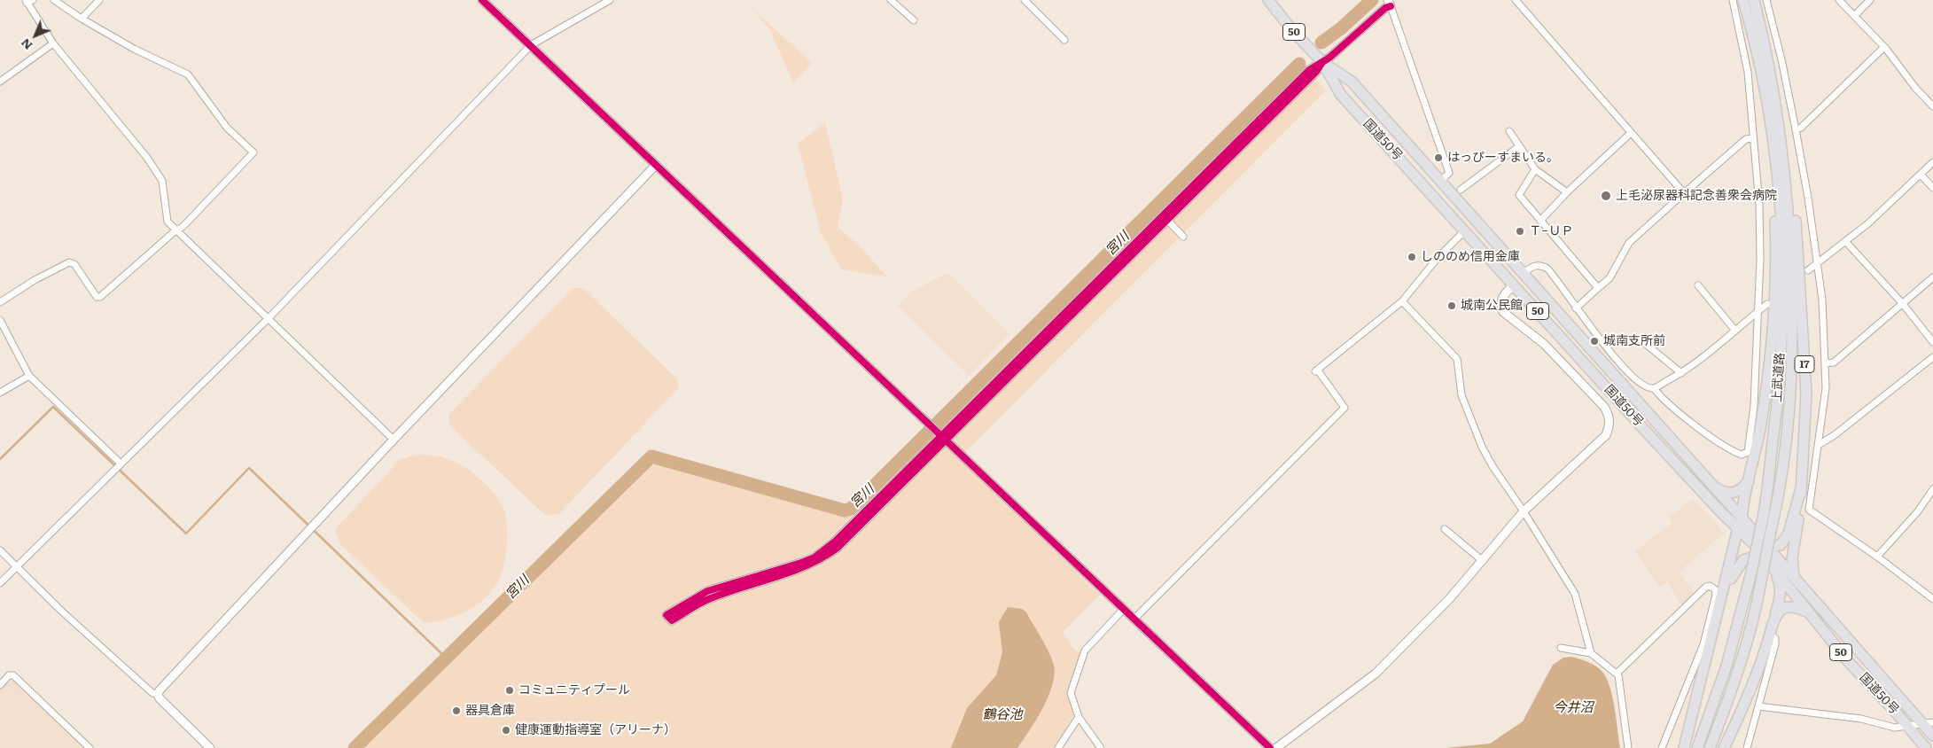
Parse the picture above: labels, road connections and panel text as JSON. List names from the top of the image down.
{
  "streets": {
    "highway": [
      "50",
      "国道50号",
      "17",
      "上武道路"
    ]
  },
  "crossings": [
    ["国道50号", "17"],
    ["17", "上武道路"]
  ],
  "water": ["宮川", "今井沼", "鶴谷池"],
  "places": [
    "はっぴーすまいる。",
    "上毛泌尿器科記念善衆会病院",
    "Ｔ−ＵＰ",
    "しののめ信用金庫",
    "城南公民館",
    "城南支所前",
    "コミュニティプール",
    "器具倉庫",
    "健康運動指導室（アリーナ）"
  ],
  "north": "bottom left"
}
